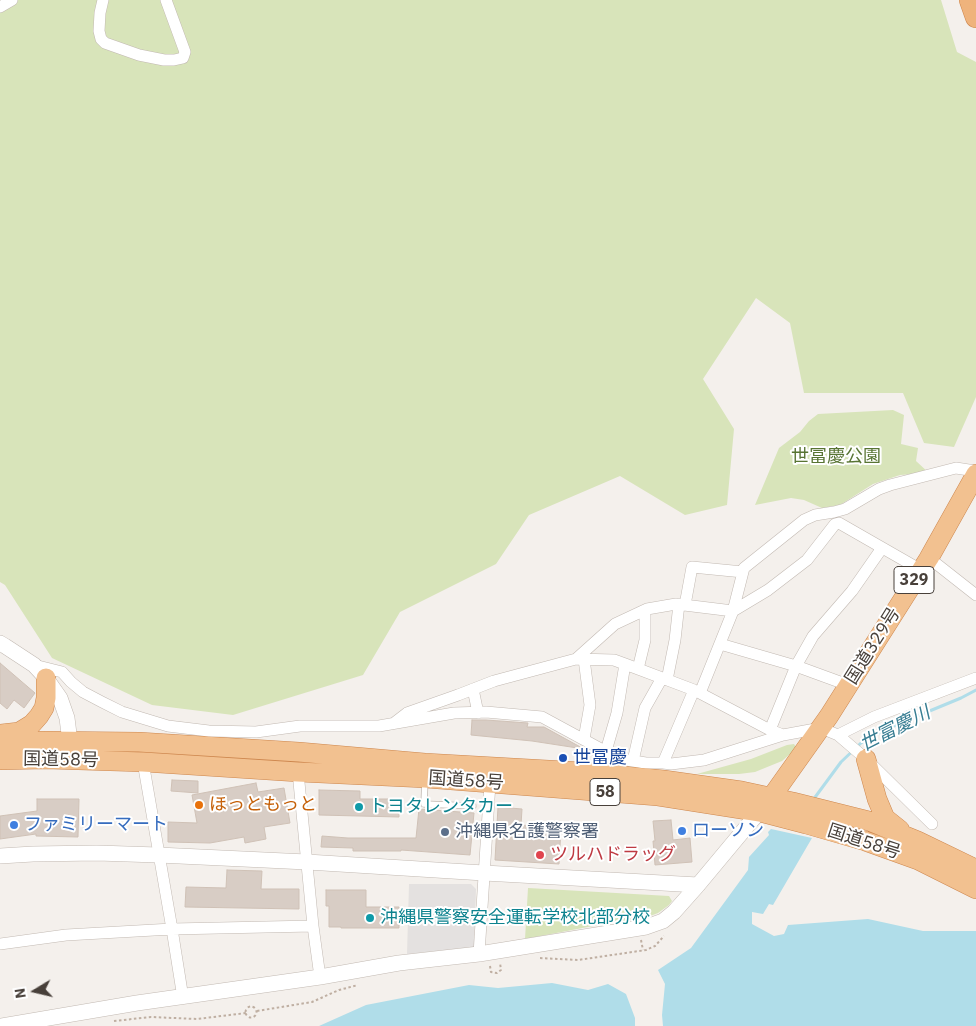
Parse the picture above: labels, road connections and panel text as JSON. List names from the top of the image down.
{
  "streets": {
    "highway": [
      "329",
      "国道329号",
      "国道58号",
      "58"
    ]
  },
  "crossings": [
    ["国道329号", "国道58号"]
  ],
  "water": ["世富慶川"],
  "parks": ["世冨慶公園"],
  "places": [
    "世冨慶",
    "ほっともっと",
    "トヨタレンタカー",
    "ファミリーマート",
    "ローソン",
    "沖縄県名護警察署",
    "ツルハドラッグ",
    "沖縄県警察安全運転学校北部分校"
  ],
  "north": "left"
}
